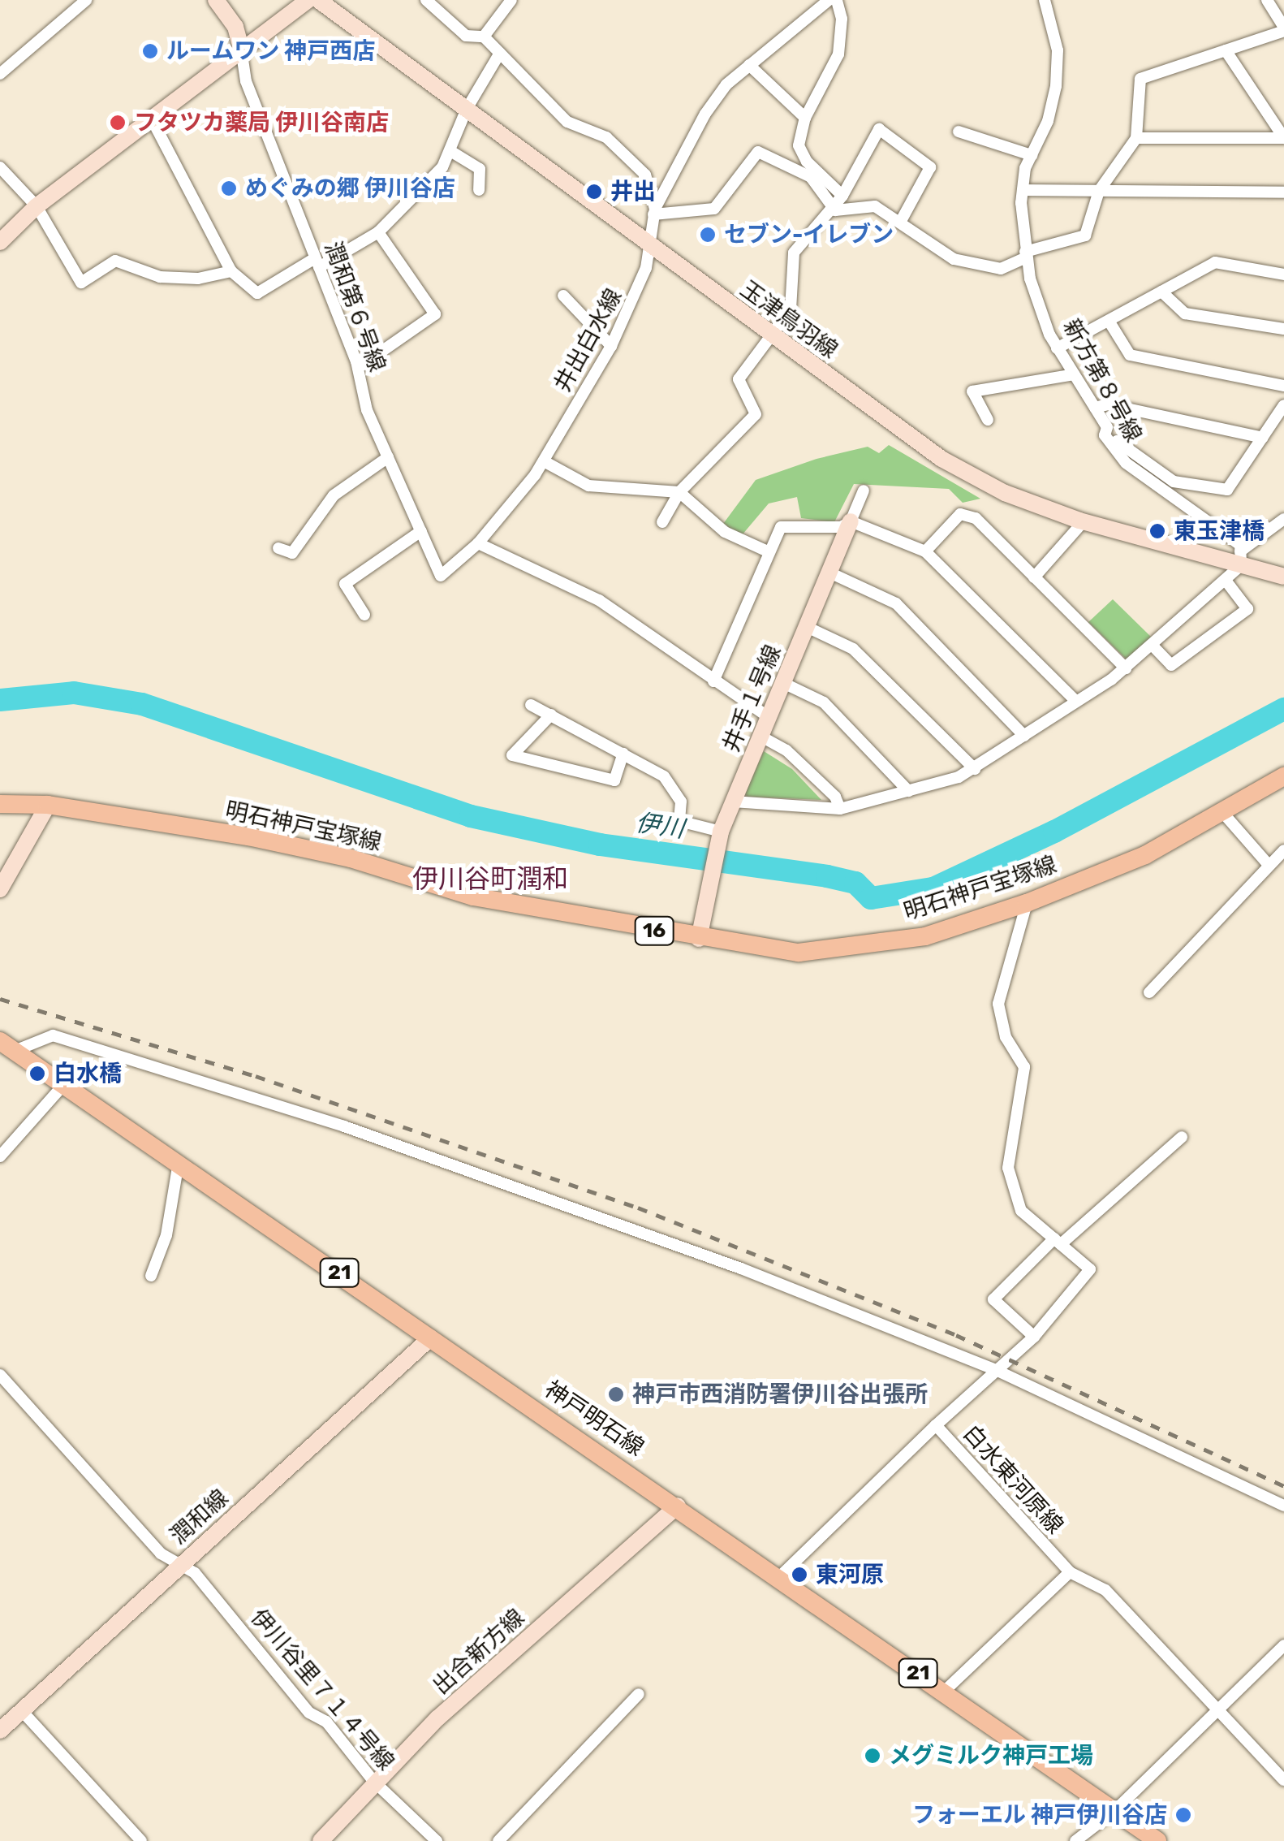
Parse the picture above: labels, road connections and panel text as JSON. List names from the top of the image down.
{
  "streets": {
    "main road": [
      "明石神戸宝塚線",
      "16",
      "21",
      "神戸明石線"
    ],
    "street": [
      "潤和第６号線",
      "玉津鳥羽線",
      "井出白水線",
      "新方第８号線",
      "井手１号線",
      "白水東河原線",
      "潤和線",
      "出合新方線",
      "伊川谷里７１４号線"
    ]
  },
  "crossings": [
    ["潤和第６号線", "井出白水線"],
    ["玉津鳥羽線", "井出白水線"],
    ["玉津鳥羽線", "新方第８号線"],
    ["井手１号線", "明石神戸宝塚線"],
    ["神戸明石線", "白水東河原線"],
    ["神戸明石線", "潤和線"],
    ["神戸明石線", "出合新方線"],
    ["潤和線", "伊川谷里７１４号線"],
    ["出合新方線", "伊川谷里７１４号線"]
  ],
  "districts": ["伊川谷町潤和"],
  "water": ["伊川"],
  "places": [
    "ルームワン 神戸西店",
    "フタツカ薬局 伊川谷南店",
    "めぐみの郷 伊川谷店",
    "井出",
    "セブン-イレブン",
    "東玉津橋",
    "白水橋",
    "神戸市西消防署伊川谷出張所",
    "東河原",
    "メグミルク神戸工場",
    "フォーエル 神戸伊川谷店"
  ]
}
